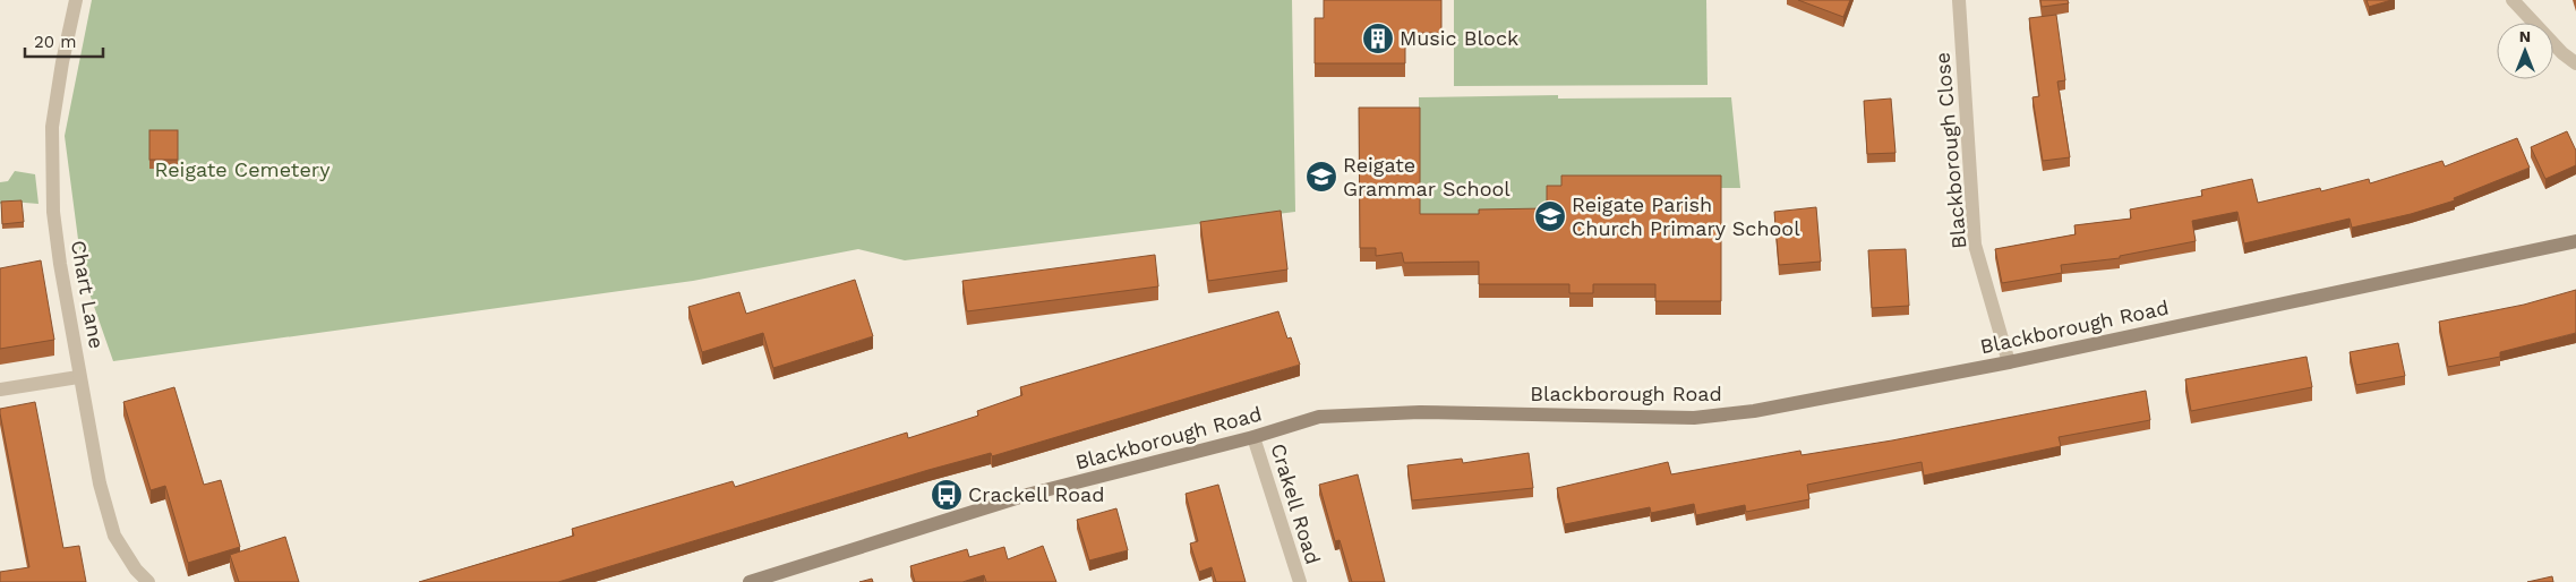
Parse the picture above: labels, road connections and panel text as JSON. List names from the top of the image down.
{
  "streets": {
    "main road": ["Blackborough Road"],
    "street": ["Blackborough Close", "Chart Lane", "Crakell Road"]
  },
  "crossings": [
    ["Blackborough Close", "Blackborough Road"],
    ["Blackborough Road", "Crakell Road"]
  ],
  "parks": ["Reigate Cemetery"],
  "places": {
    "building": ["Music Block"],
    "school or university": ["Reigate Grammar School", "Reigate Parish Church Primary School"],
    "bus stop": ["Crackell Road"]
  },
  "scale_bar": "20 m",
  "north": "top"
}
